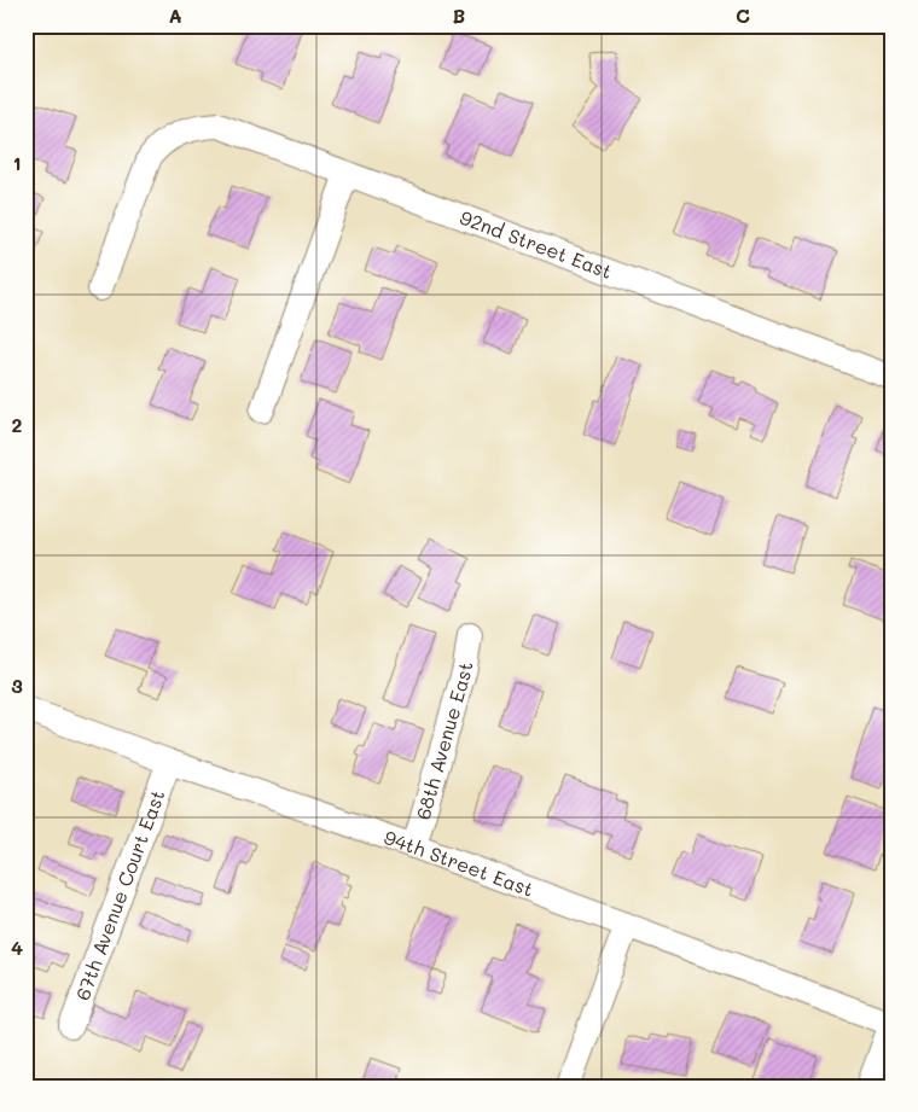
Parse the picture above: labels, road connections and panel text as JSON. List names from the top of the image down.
{
  "streets": {
    "street": [
      "92nd Street East",
      "68th Avenue East",
      "94th Street East",
      "67th Avenue Court East"
    ]
  },
  "crossings": [
    ["68th Avenue East", "94th Street East"],
    ["94th Street East", "67th Avenue Court East"]
  ],
  "grid": {
    "columns": ["A", "B", "C"],
    "rows": [
      "1",
      "2",
      "3",
      "4"
    ]
  }
}
